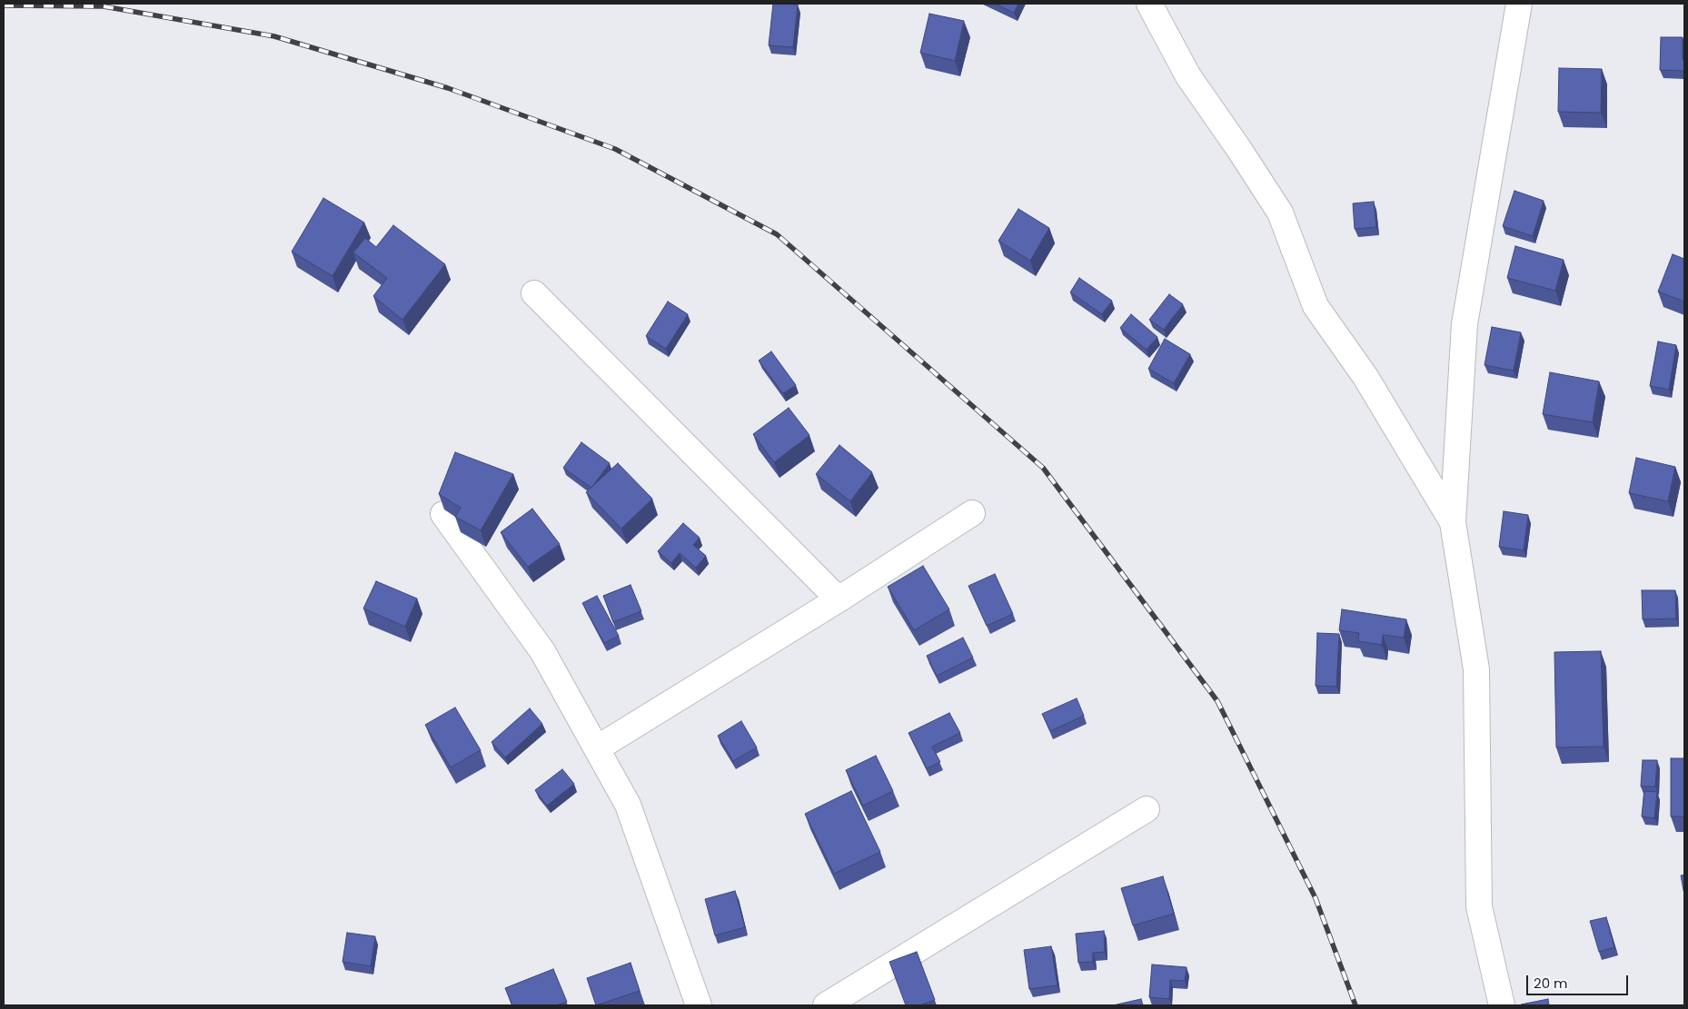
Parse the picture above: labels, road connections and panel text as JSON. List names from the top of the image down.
{
  "scale_bar": "20 m"
}
